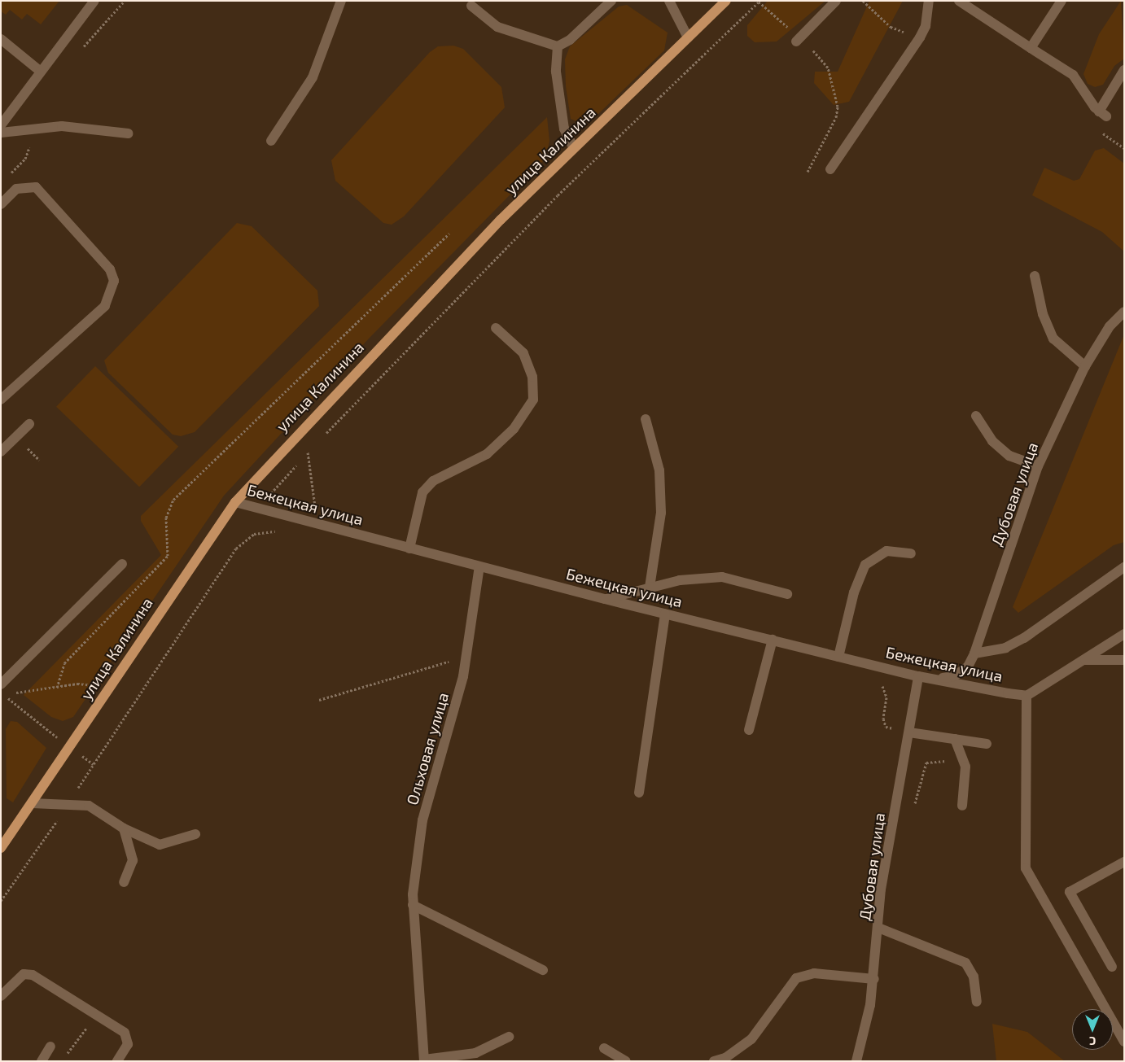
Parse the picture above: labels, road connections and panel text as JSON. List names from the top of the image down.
{
  "streets": {
    "main road": ["улица Калинина"],
    "street": ["Дубовая улица", "Бежецкая улица", "Ольховая улица"]
  },
  "crossings": [
    ["улица Калинина", "Бежецкая улица"],
    ["Дубовая улица", "Бежецкая улица"],
    ["Бежецкая улица", "Ольховая улица"]
  ],
  "north": "bottom"
}
